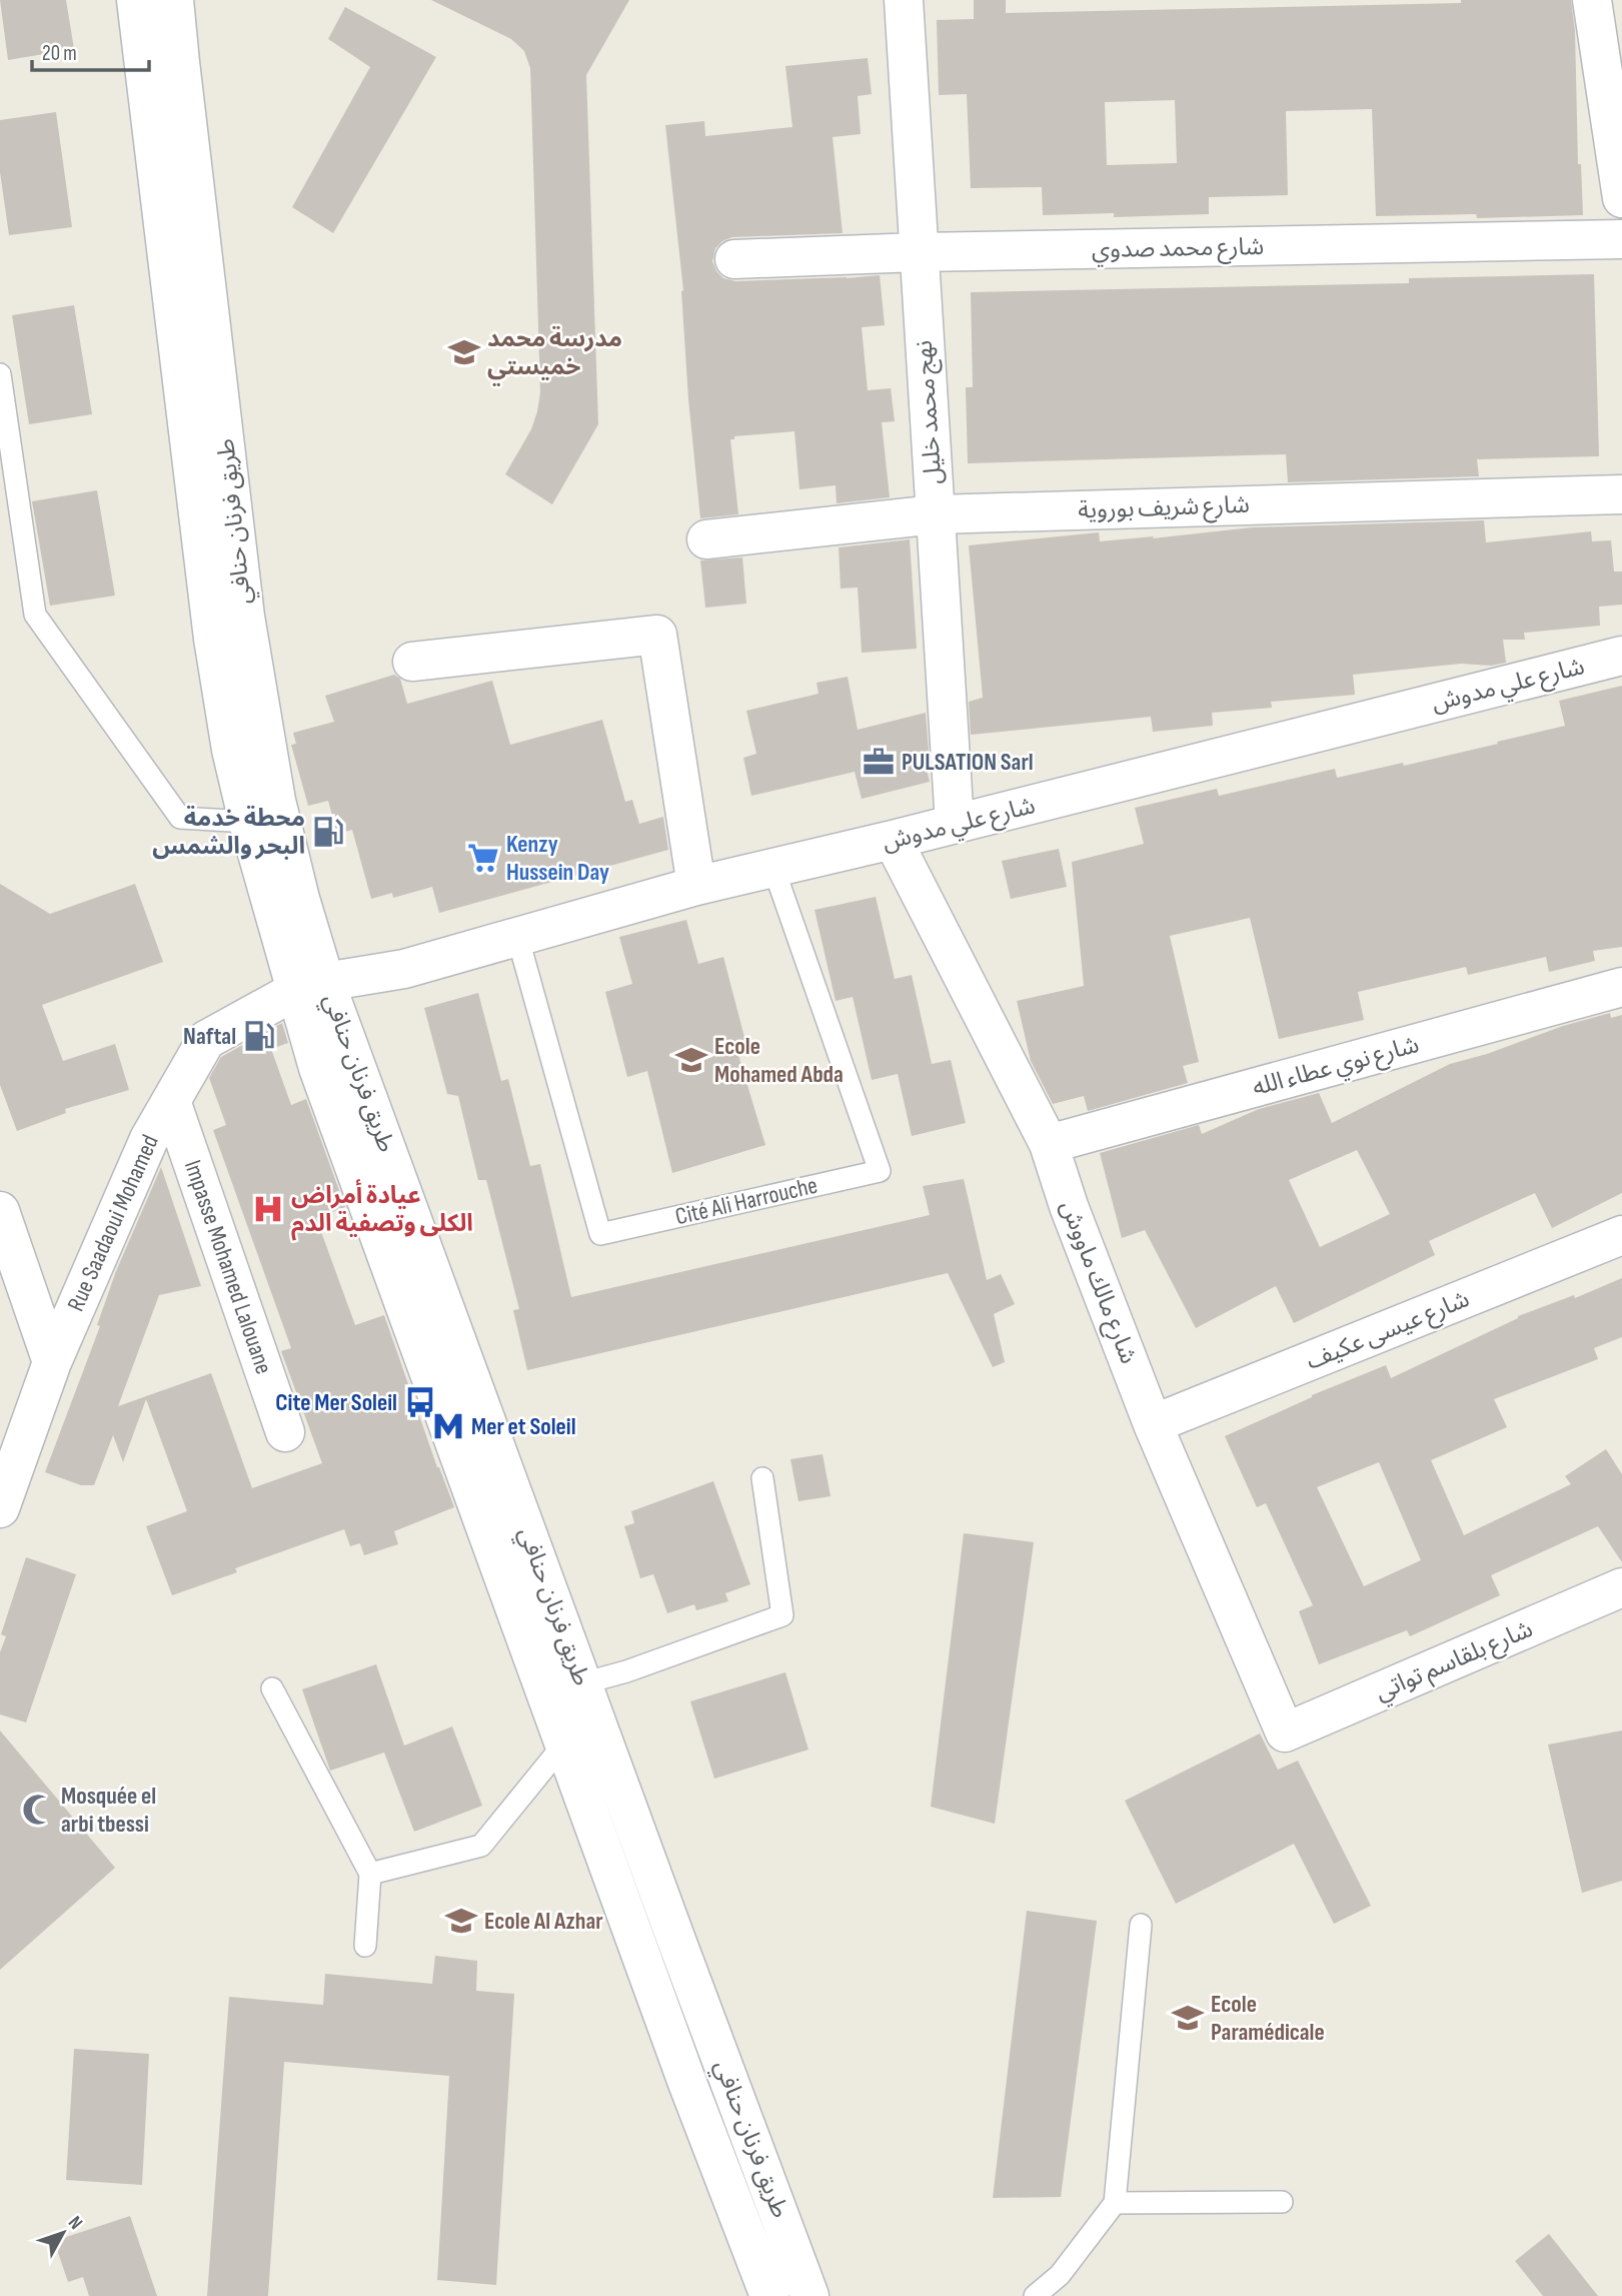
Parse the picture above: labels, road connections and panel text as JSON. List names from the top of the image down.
{
  "streets": {
    "street": [
      "شارع محمد صدوي",
      "نهج محمد خليل",
      "شارع شريف بوروية",
      "طريق فرنان حنافي",
      "شارع علي مدوش",
      "شارع نوي عطاء الله",
      "Rue Saadaoui Mohamed",
      "Impasse Mohamed Lalouane",
      "شارع مالك ماووش",
      "شارع عيسى عكيف",
      "شارع بلقاسم تواتي"
    ],
    "lane": ["Cité Ali Harrouche"]
  },
  "crossings": [
    ["شارع محمد صدوي", "نهج محمد خليل"],
    ["نهج محمد خليل", "شارع شريف بوروية"],
    ["نهج محمد خليل", "شارع علي مدوش"],
    ["طريق فرنان حنافي", "شارع علي مدوش"],
    ["طريق فرنان حنافي", "Rue Saadaoui Mohamed"],
    ["شارع علي مدوش", "Cité Ali Harrouche"],
    ["شارع علي مدوش", "Rue Saadaoui Mohamed"],
    ["شارع علي مدوش", "شارع مالك ماووش"],
    ["شارع نوي عطاء الله", "شارع مالك ماووش"],
    ["Rue Saadaoui Mohamed", "Impasse Mohamed Lalouane"],
    ["شارع مالك ماووش", "شارع عيسى عكيف"],
    ["شارع مالك ماووش", "شارع بلقاسم تواتي"]
  ],
  "places": {
    "school or university": [
      "مدرسة محمد خميستي",
      "Ecole Mohamed Abda",
      "Ecole Al Azhar",
      "Ecole Paramédicale"
    ],
    "office": ["PULSATION Sarl"],
    "fuel station": ["محطة خدمة البحر والشمس", "Naftal"],
    "supermarket": ["Kenzy Hussein Day"],
    "hospital": ["عيادة أمراض الكلى وتصفية الدم"],
    "bus stop": ["Cite Mer Soleil"],
    "metro station": ["Mer et Soleil"],
    "mosque": ["Mosquée el arbi tbessi"]
  },
  "scale_bar": "20 m",
  "north": "top right"
}
